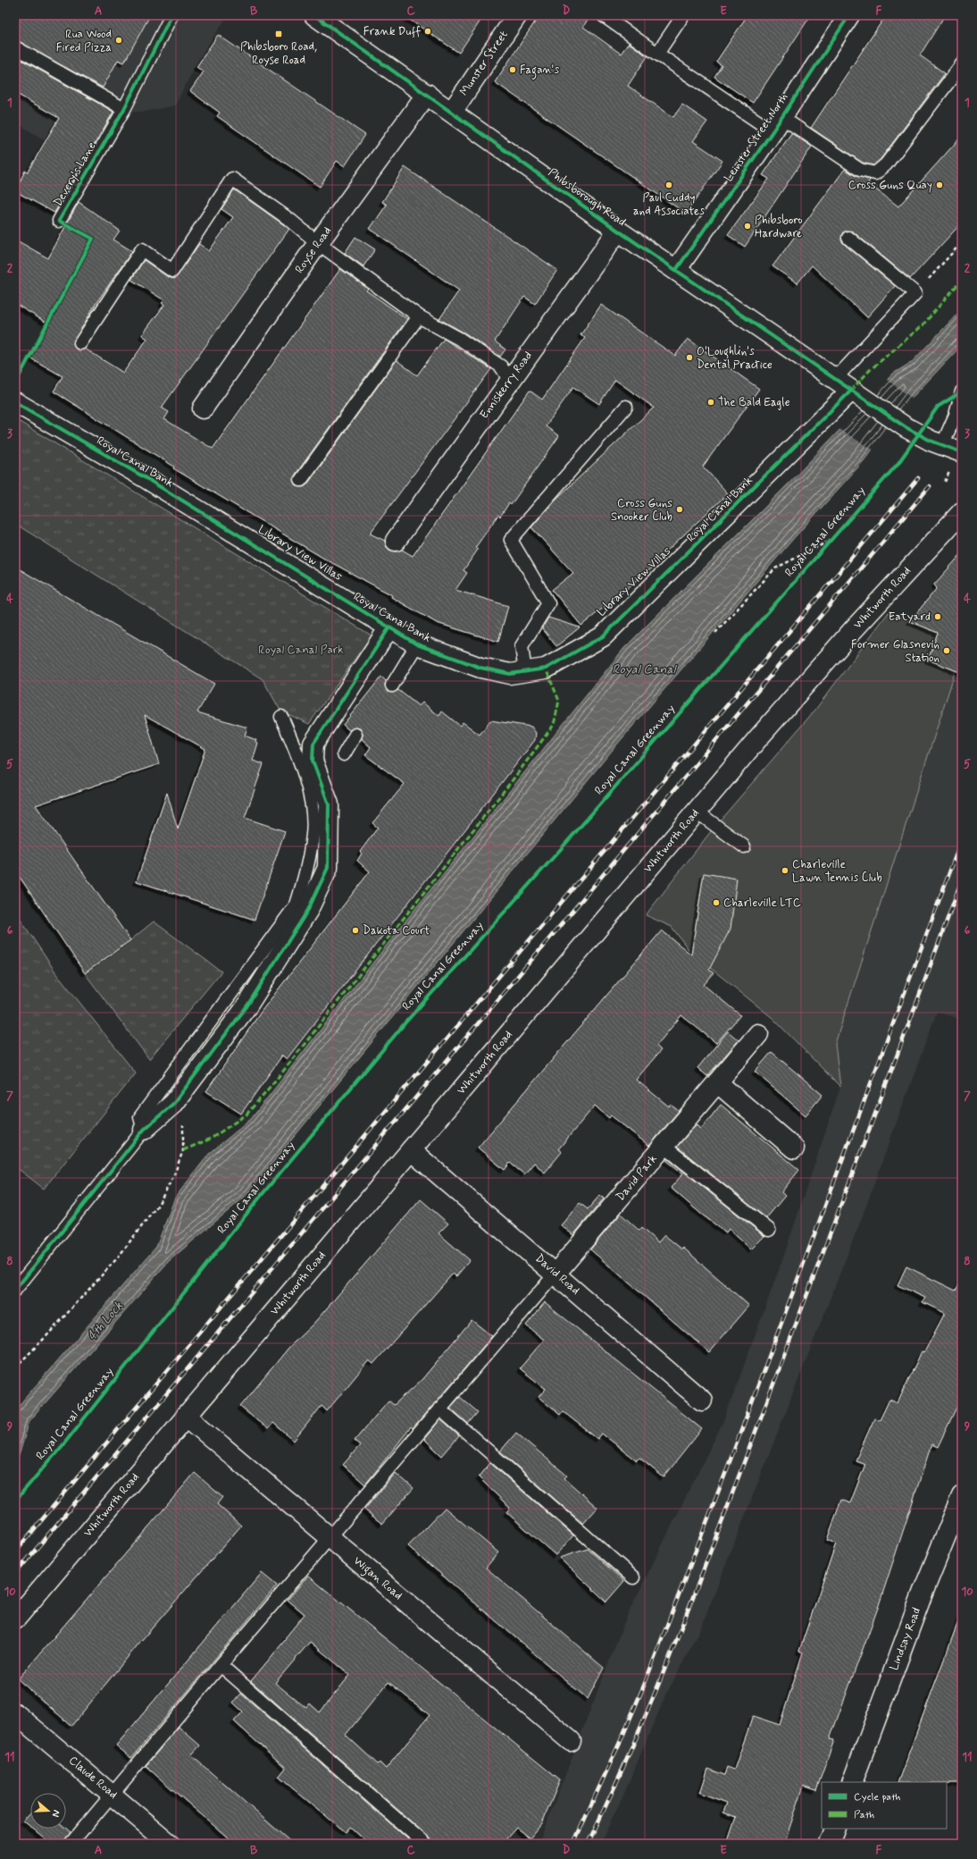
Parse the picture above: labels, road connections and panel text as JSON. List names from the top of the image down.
{
  "streets": {
    "street": [
      "Munster Street",
      "Leinster Street North",
      "Phibsborough Road",
      "Royse Road",
      "Enniskerry Road",
      "Royal Canal Bank",
      "Whitworth Road",
      "David Park",
      "David Road",
      "Wigan Road",
      "Lindsay Road",
      "Claude Road"
    ],
    "lane": ["Devery's Lane"],
    "cycle path": ["Royal Canal Greenway"]
  },
  "crossings": [
    ["Munster Street", "Phibsborough Road"],
    ["Leinster Street North", "Phibsborough Road"],
    ["Phibsborough Road", "Royse Road"],
    ["Phibsborough Road", "Enniskerry Road"],
    ["Phibsborough Road", "Royal Canal Bank"],
    ["Whitworth Road", "David Road"],
    ["Whitworth Road", "Wigan Road"],
    ["David Park", "David Road"]
  ],
  "water": ["Royal Canal", "4th Lock"],
  "parks": ["Royal Canal Park"],
  "places": {
    "other": [
      "Frank Duff",
      "Rua Wood Fired Pizza",
      "Fagan's",
      "Paul Cuddy and Associates",
      "Cross Guns Quay",
      "Phibsboro Hardware",
      "O'Loughlin's Dental Practice",
      "The Bald Eagle",
      "Cross Guns Snooker Club",
      "Eatyard",
      "Former Glasnevin Station",
      "Charleville Lawn Tennis Club",
      "Charleville LTC",
      "Dakota Court"
    ],
    "transit": ["Phibsboro Road, Royse Road"]
  },
  "legend": ["Cycle path", "Path"],
  "north": "right",
  "grid": {
    "columns": [
      "A",
      "B",
      "C",
      "D",
      "E",
      "F"
    ],
    "rows": [
      "1",
      "2",
      "3",
      "4",
      "5",
      "6",
      "7",
      "8",
      "9",
      "10",
      "11"
    ]
  }
}
